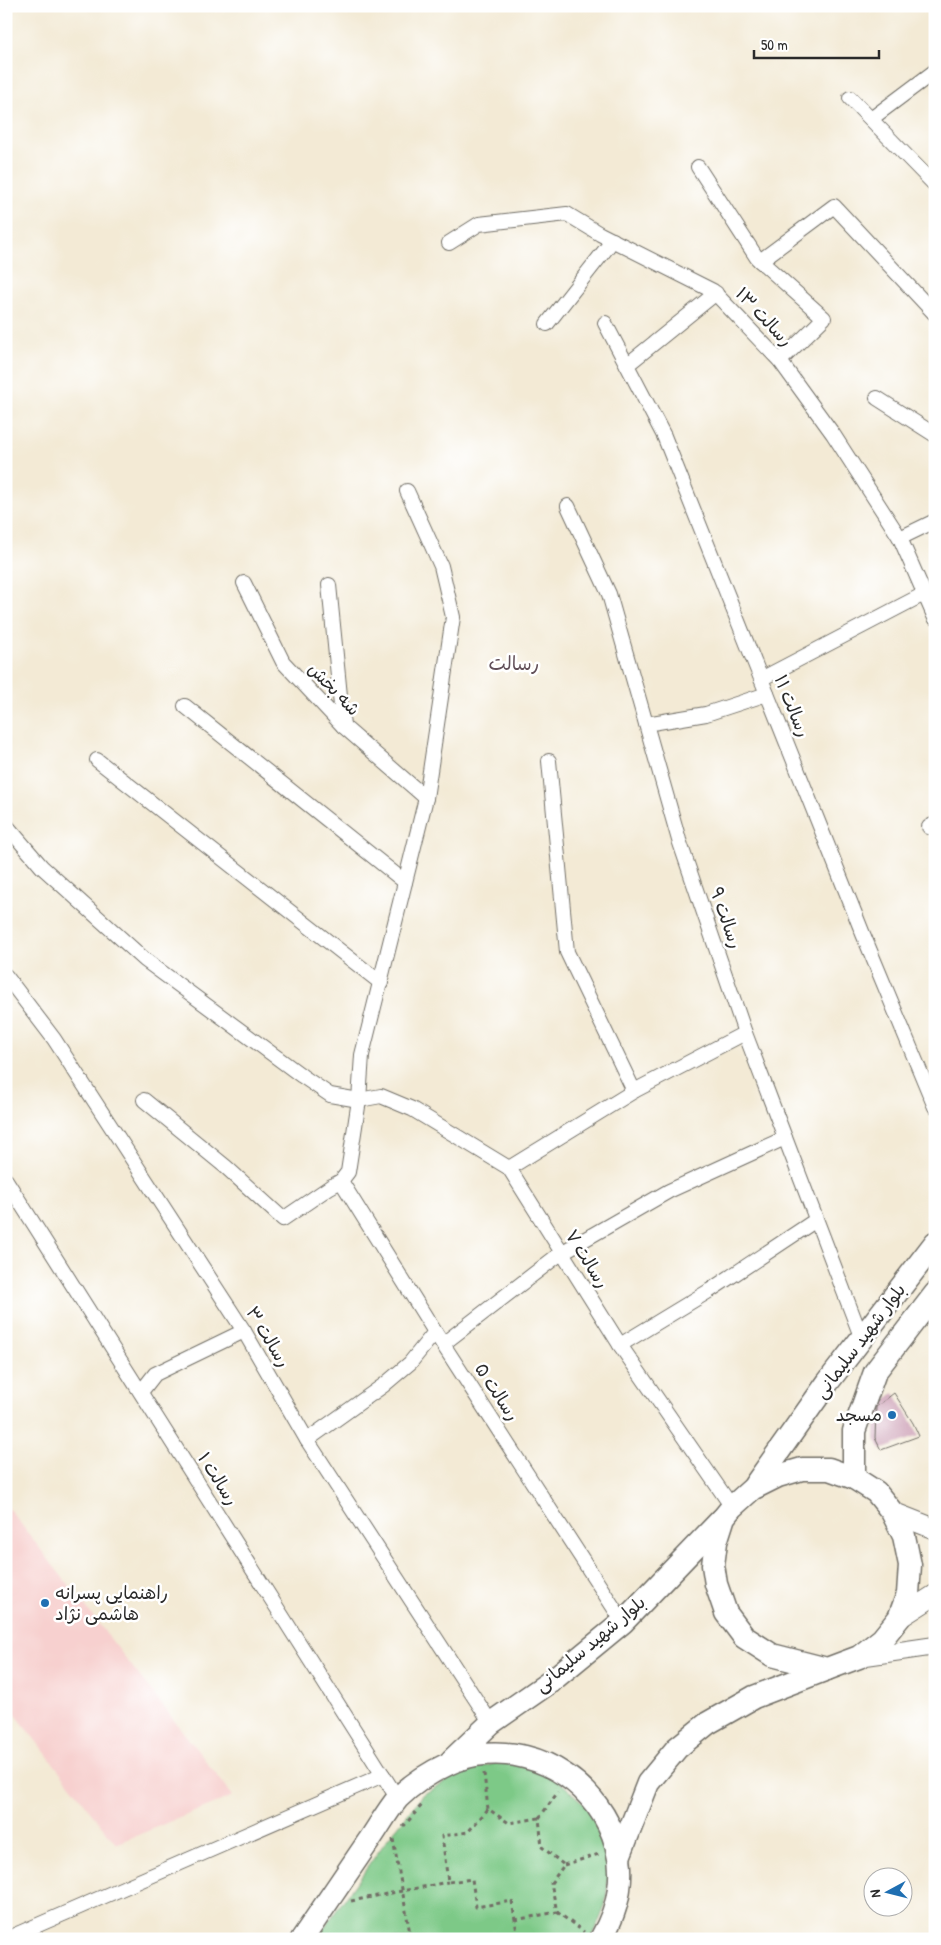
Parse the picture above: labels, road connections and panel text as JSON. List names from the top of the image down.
{
  "streets": {
    "main road": ["بلوار شهید سلیمانی"],
    "street": [
      "رسالت ۱۳",
      "شه بخش",
      "رسالت ۱۱",
      "رسالت ۹",
      "رسالت ۷",
      "رسالت ۳",
      "رسالت ۵",
      "رسالت ۱"
    ]
  },
  "crossings": [
    ["رسالت ۹", "بلوار شهید سلیمانی"],
    ["رسالت ۷", "بلوار شهید سلیمانی"],
    ["رسالت ۳", "بلوار شهید سلیمانی"],
    ["بلوار شهید سلیمانی", "رسالت ۵"]
  ],
  "districts": ["رسالت"],
  "places": ["مسجد", "راهنمایی پسرانه هاشمی نژاد"],
  "scale_bar": "50 m",
  "north": "left"
}
